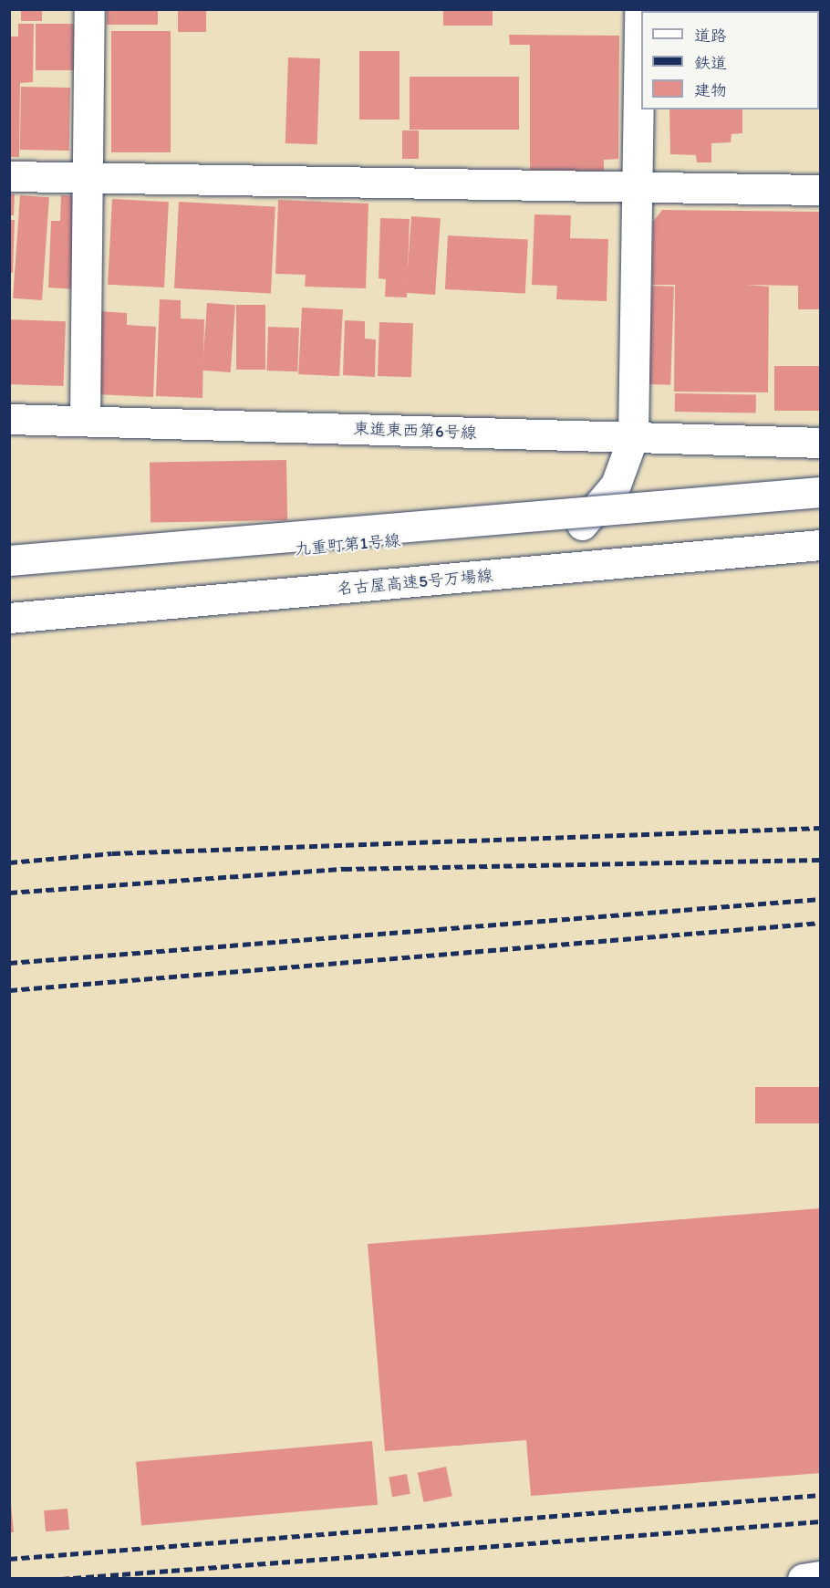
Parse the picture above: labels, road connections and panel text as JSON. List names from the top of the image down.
{
  "streets": {
    "main road": ["東進東西第6号線", "九重町第1号線", "名古屋高速5号万場線"]
  },
  "crossings": [
    ["東進東西第6号線", "九重町第1号線"]
  ],
  "legend": ["道路", "鉄道", "建物"]
}
